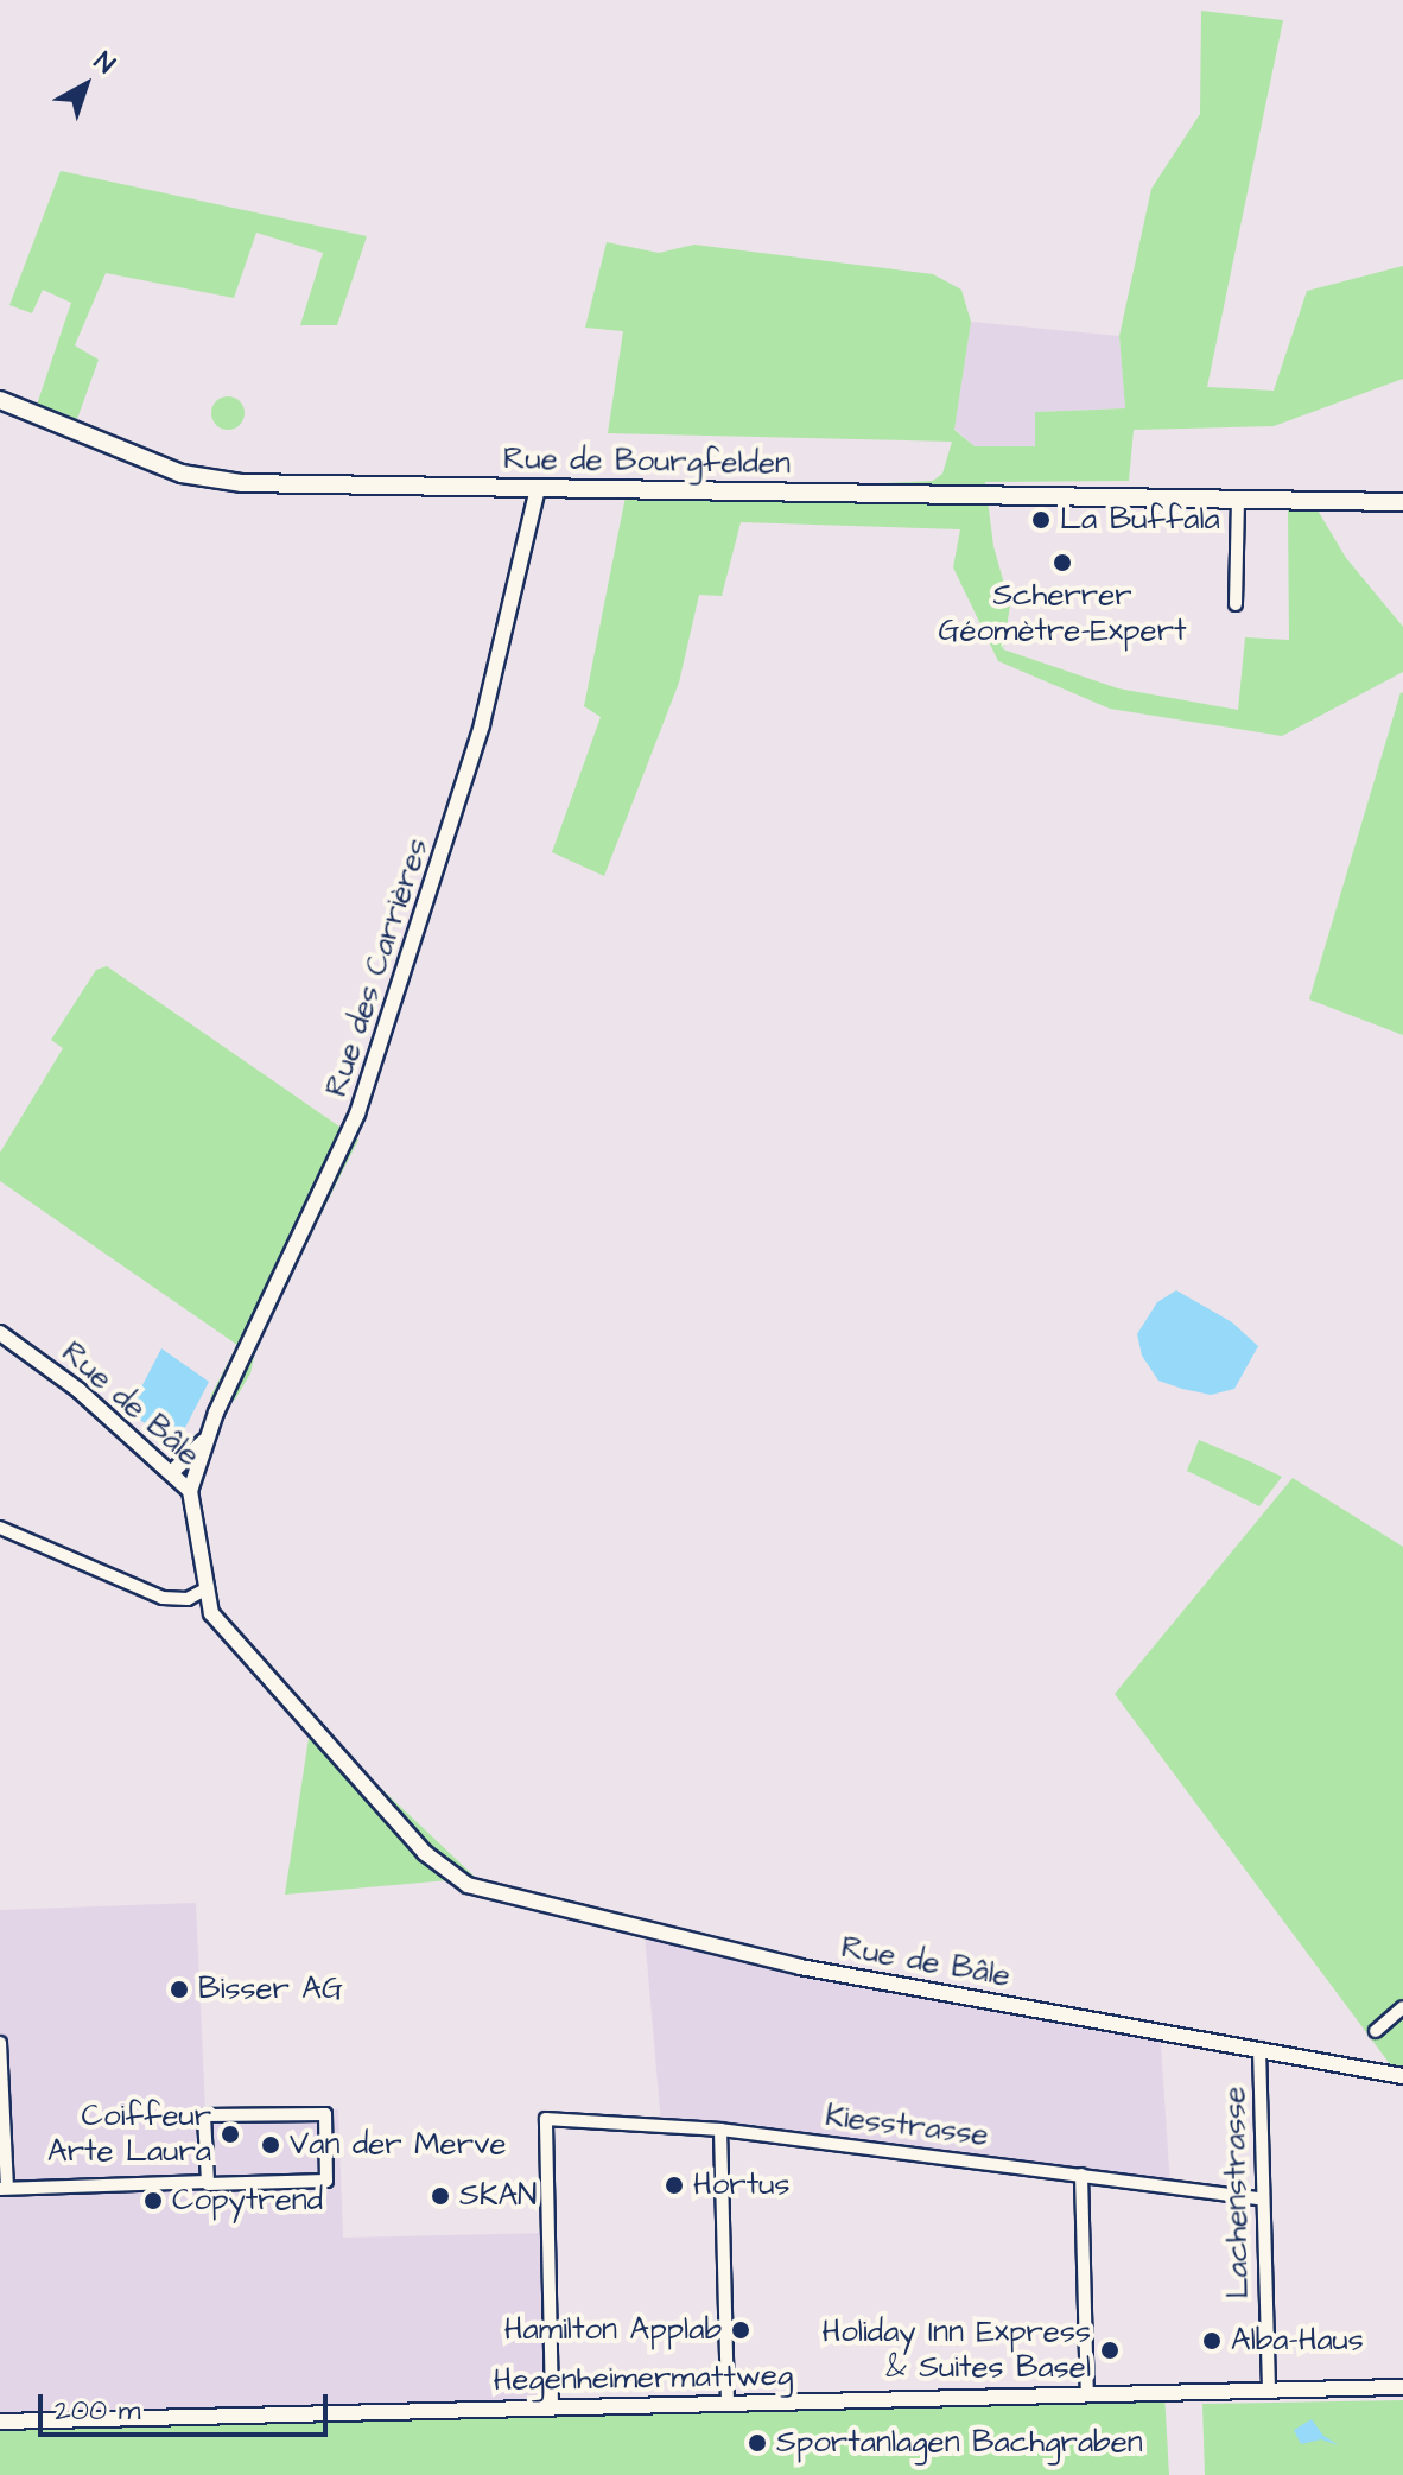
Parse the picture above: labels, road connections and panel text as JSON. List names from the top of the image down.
{
  "streets": {
    "main road": ["Rue de Bourgfelden"],
    "street": [
      "Rue des Carrières",
      "Rue de Bâle",
      "Kiesstrasse",
      "Lachenstrasse",
      "Hegenheimermattweg"
    ]
  },
  "crossings": [
    ["Rue de Bourgfelden", "Rue des Carrières"],
    ["Rue des Carrières", "Rue de Bâle"],
    ["Rue de Bâle", "Lachenstrasse"],
    ["Kiesstrasse", "Lachenstrasse"],
    ["Kiesstrasse", "Hegenheimermattweg"],
    ["Lachenstrasse", "Hegenheimermattweg"]
  ],
  "places": [
    "La Buffala",
    "Scherrer Géomètre-Expert",
    "Bisser AG",
    "Coiffeur Arte Laura",
    "Van der Merve",
    "Hortus",
    "SKAN",
    "Copytrend",
    "Hamilton Applab",
    "Alba-Haus",
    "Holiday Inn Express & Suites Basel",
    "Sportanlagen Bachgraben"
  ],
  "scale_bar": "200 m",
  "north": "top right"
}
